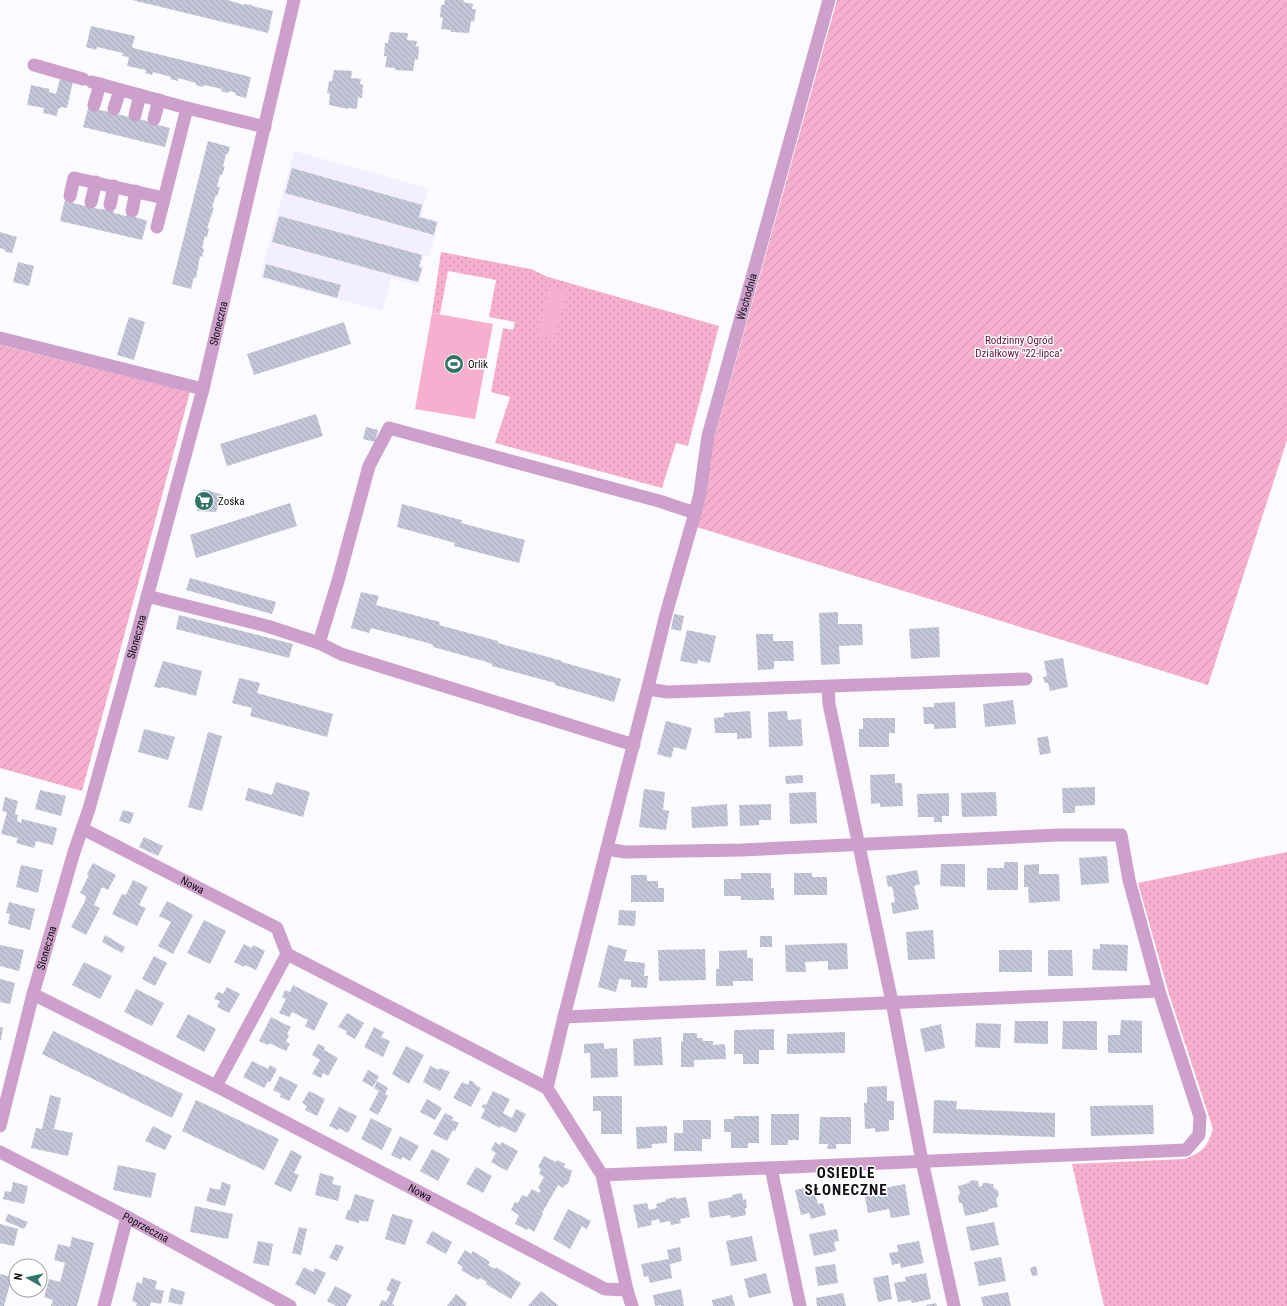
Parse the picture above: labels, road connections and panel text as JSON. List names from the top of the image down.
{
  "streets": {
    "street": [
      "Wschodnia",
      "Słoneczna",
      "Nowa",
      "Poprzeczna"
    ]
  },
  "crossings": [
    ["Słoneczna", "Nowa"]
  ],
  "districts": ["OSIEDLE SŁONECZNE"],
  "parks": ["Rodzinny Ogród Działkowy \"22-lipca\""],
  "places": {
    "sports": ["Orlik"],
    "supermarket": ["Zośka"]
  },
  "north": "left"
}
